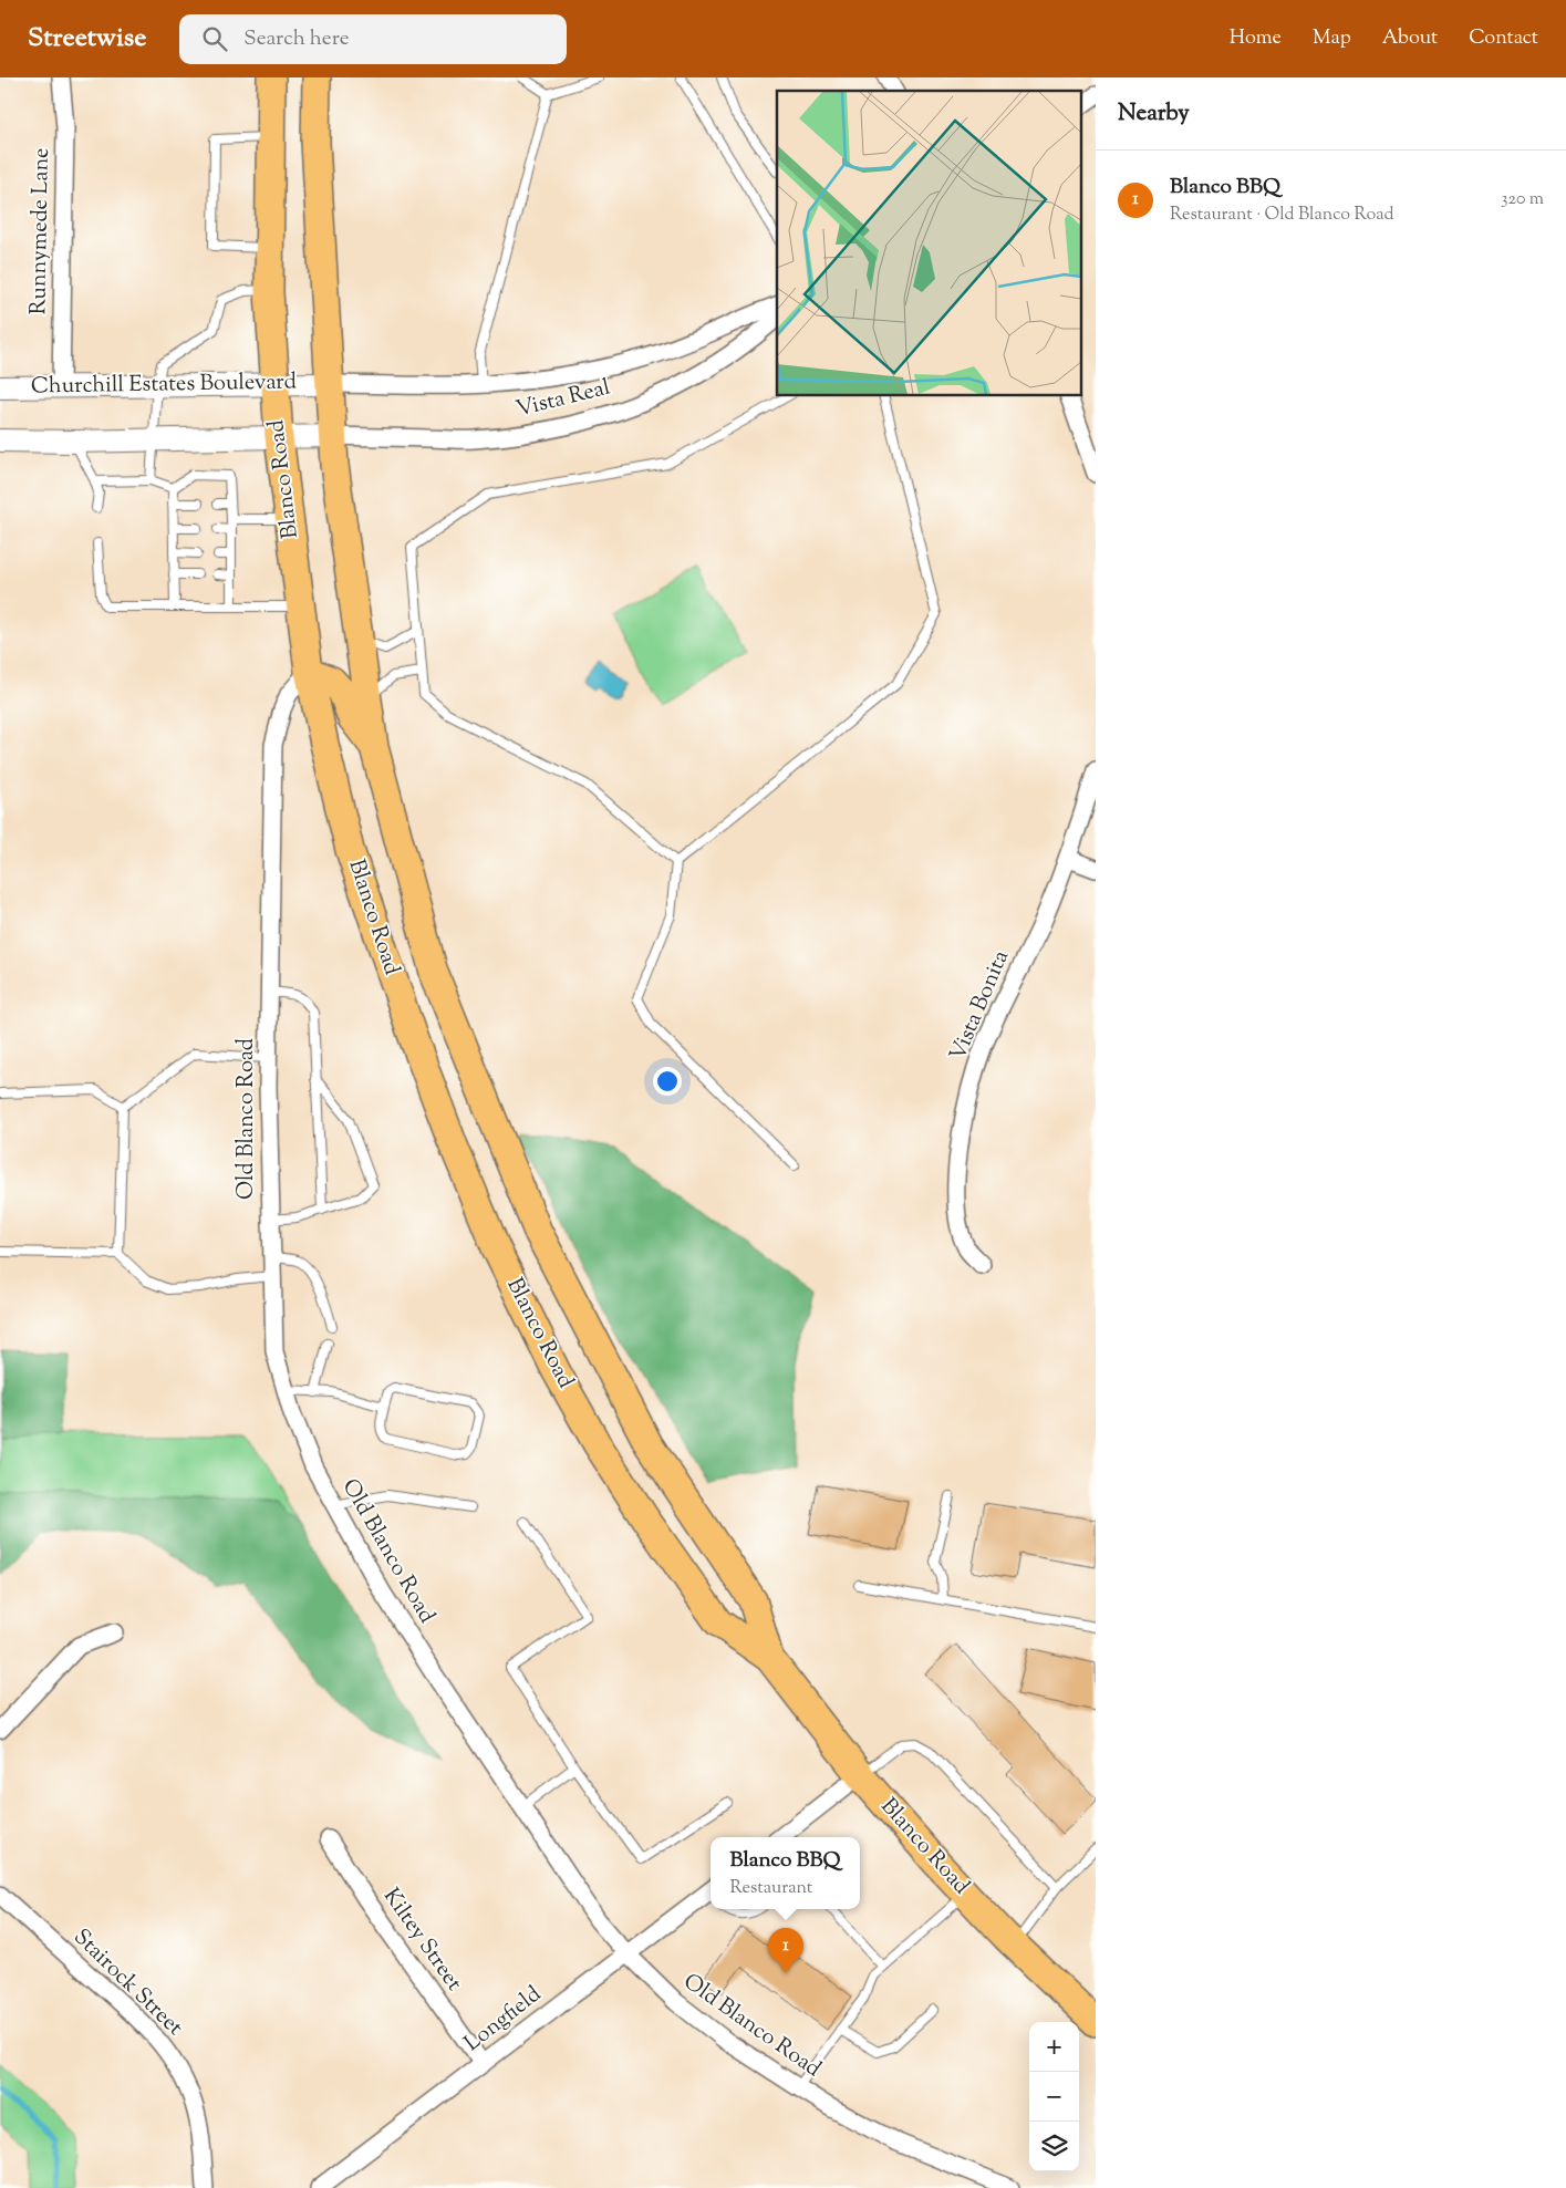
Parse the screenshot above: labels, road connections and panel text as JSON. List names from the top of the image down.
{
  "streets": {
    "main road": ["Blanco Road"],
    "street": [
      "Runnymede Lane",
      "Churchill Estates Boulevard",
      "Vista Real",
      "Vista Bonita",
      "Old Blanco Road",
      "Kiltey Street",
      "Stairock Street",
      "Longfield"
    ]
  },
  "crossings": [
    ["Runnymede Lane", "Churchill Estates Boulevard"],
    ["Churchill Estates Boulevard", "Vista Real"],
    ["Churchill Estates Boulevard", "Blanco Road"],
    ["Vista Real", "Blanco Road"],
    ["Blanco Road", "Old Blanco Road"],
    ["Old Blanco Road", "Longfield"],
    ["Kiltey Street", "Longfield"]
  ],
  "page": {
    "header": "Streetwise",
    "search": "Search here",
    "nav": [
      "Home",
      "Map",
      "About",
      "Contact"
    ],
    "heading": "Nearby",
    "list": [
      {
        "mark": "1",
        "name": "Blanco BBQ",
        "note": "Restaurant · Old Blanco Road",
        "value": "320 m"
      }
    ],
    "popup": ["Blanco BBQ", "Restaurant"],
    "pins": "1",
    "map_buttons": ["+", "−"]
  }
}
